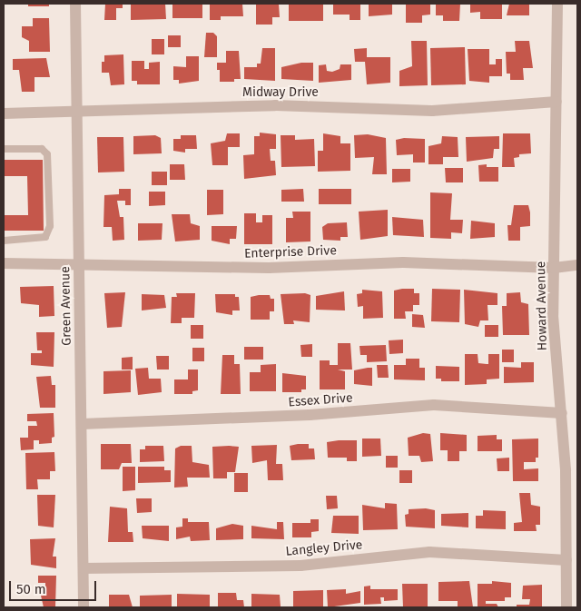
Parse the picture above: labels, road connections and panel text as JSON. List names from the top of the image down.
{
  "streets": {
    "street": [
      "Midway Drive",
      "Enterprise Drive",
      "Green Avenue",
      "Howard Avenue",
      "Essex Drive",
      "Langley Drive"
    ]
  },
  "crossings": [
    ["Midway Drive", "Green Avenue"],
    ["Midway Drive", "Howard Avenue"],
    ["Enterprise Drive", "Green Avenue"],
    ["Enterprise Drive", "Howard Avenue"],
    ["Green Avenue", "Essex Drive"],
    ["Green Avenue", "Langley Drive"],
    ["Howard Avenue", "Essex Drive"],
    ["Howard Avenue", "Langley Drive"]
  ],
  "scale_bar": "50 m"
}
